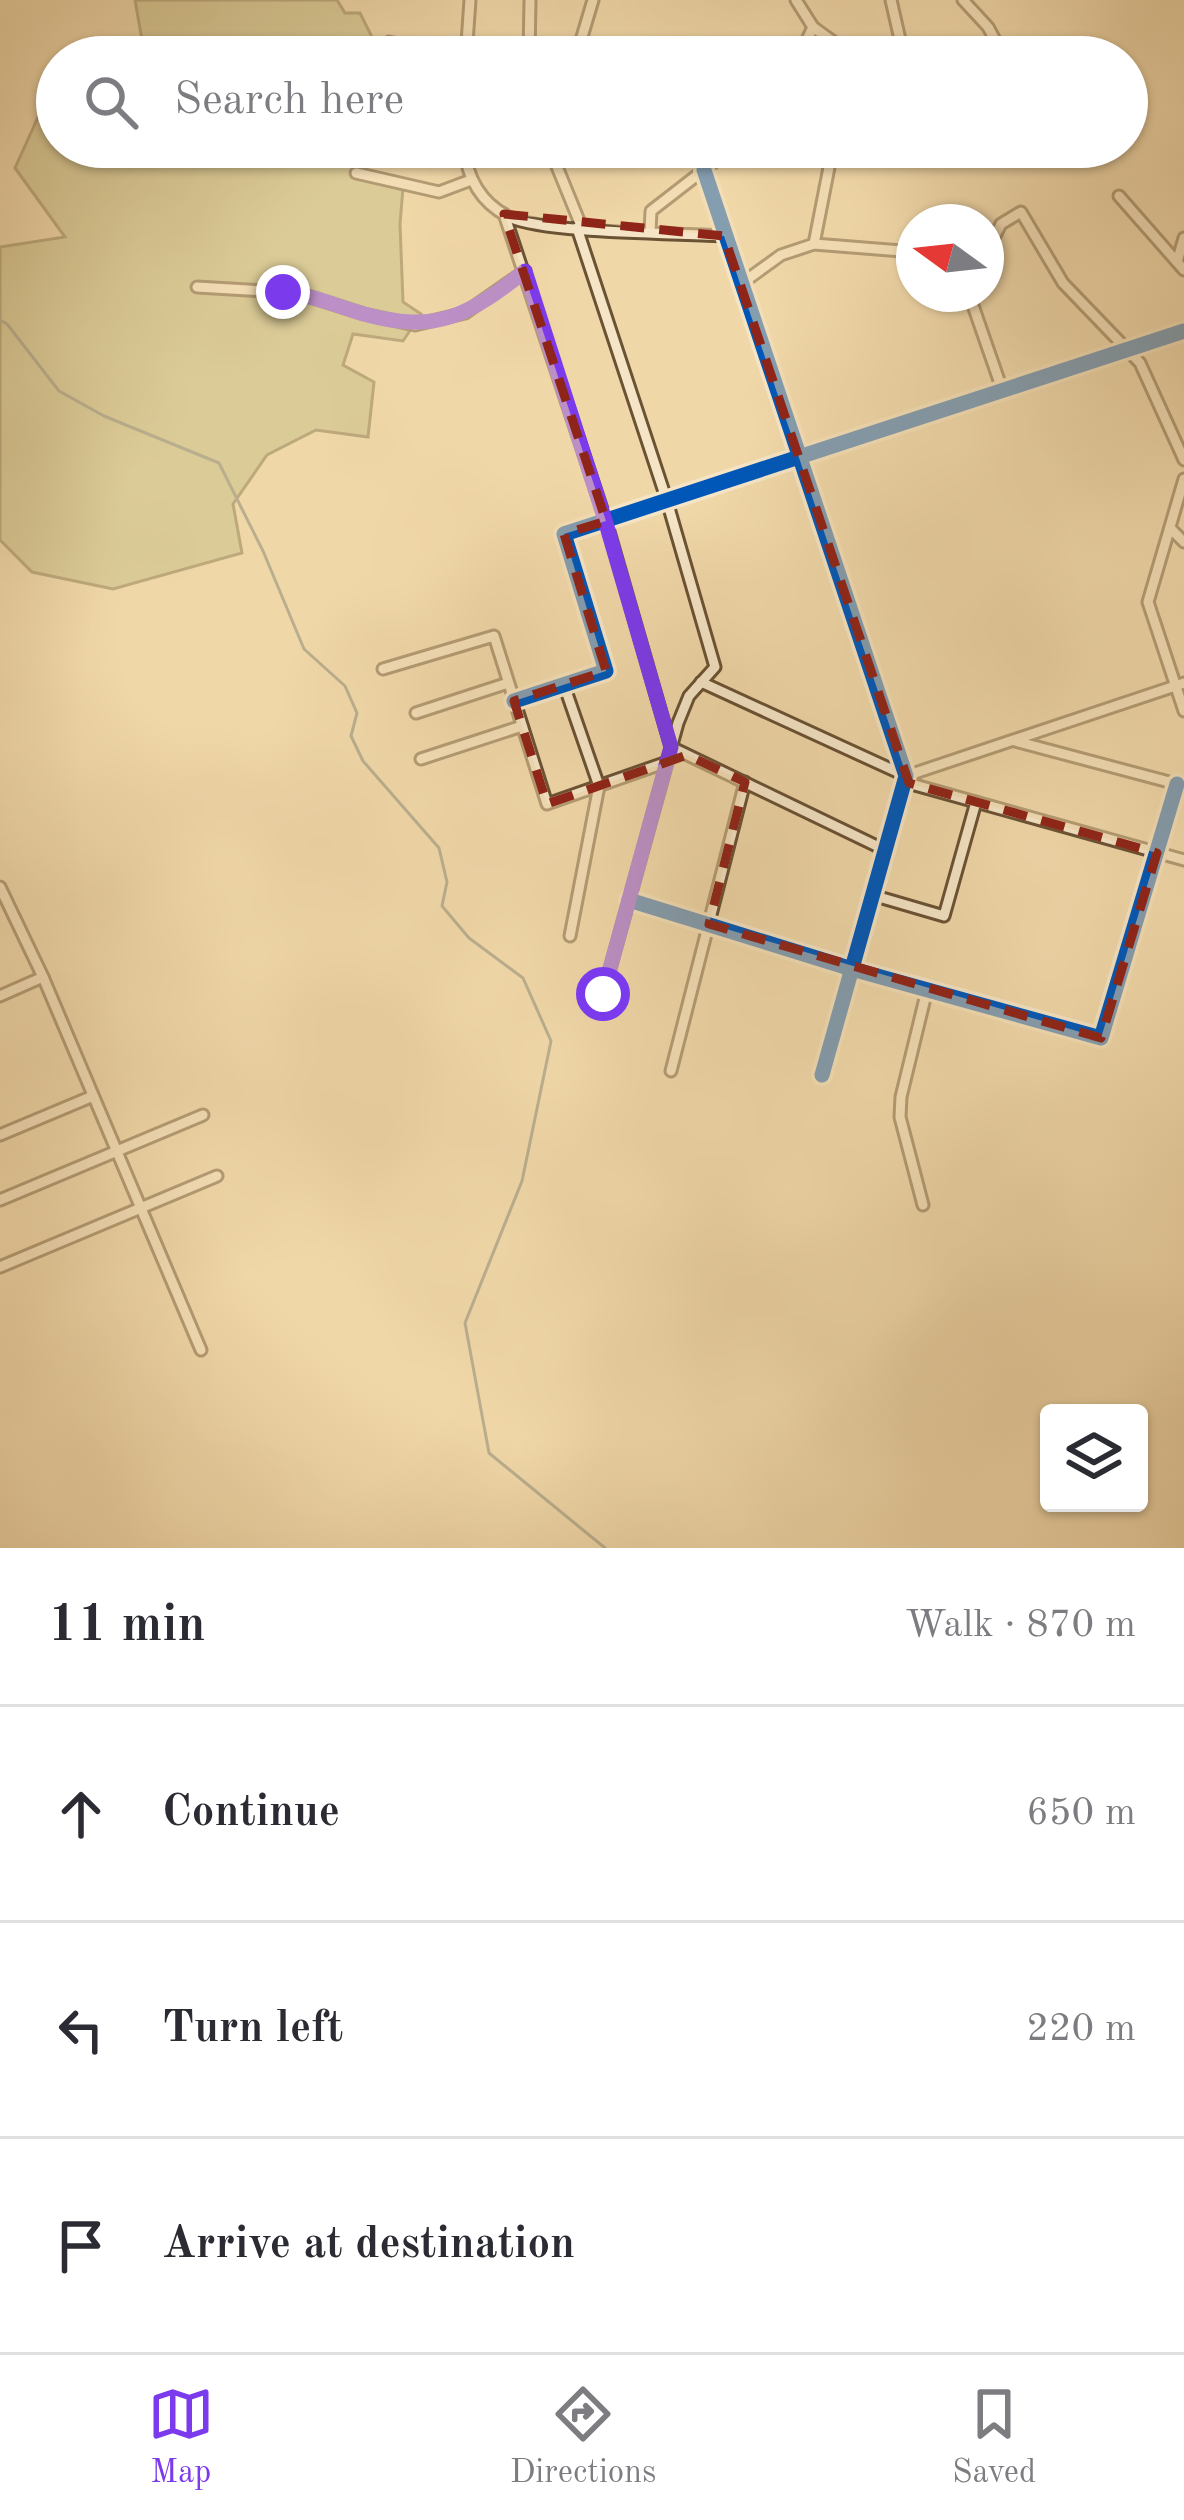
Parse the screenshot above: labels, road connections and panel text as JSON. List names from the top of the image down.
{
  "north": "left",
  "page": {
    "search": "Search here",
    "heading": ["11 min", "Walk · 870 m"],
    "list": [
      ["Continue", "650 m"],
      ["Turn left", "220 m"],
      "Arrive at destination"
    ],
    "nav": ["Map", "Directions", "Saved"]
  }
}
